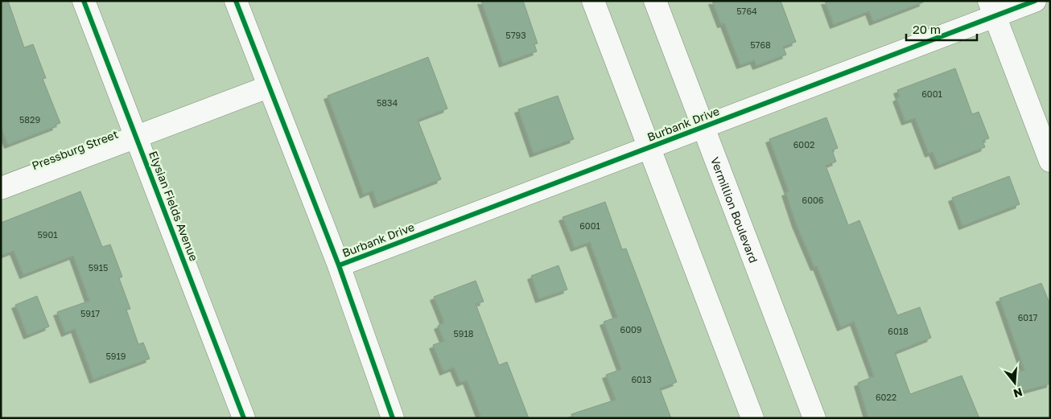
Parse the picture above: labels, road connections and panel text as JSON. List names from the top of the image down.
{
  "streets": {
    "street": [
      "Burbank Drive",
      "Pressburg Street",
      "Elysian Fields Avenue",
      "Vermillion Boulevard"
    ]
  },
  "crossings": [
    ["Burbank Drive", "Vermillion Boulevard"],
    ["Pressburg Street", "Elysian Fields Avenue"]
  ],
  "house_numbers": [
    "5764",
    "5793",
    "5768",
    "6001",
    "5834",
    "5829",
    "6002",
    "6006",
    "6001",
    "5901",
    "5915",
    "5917",
    "6017",
    "6009",
    "6018",
    "5918",
    "5919",
    "6013",
    "6022"
  ],
  "scale_bar": "20 m",
  "north": "bottom"
}
